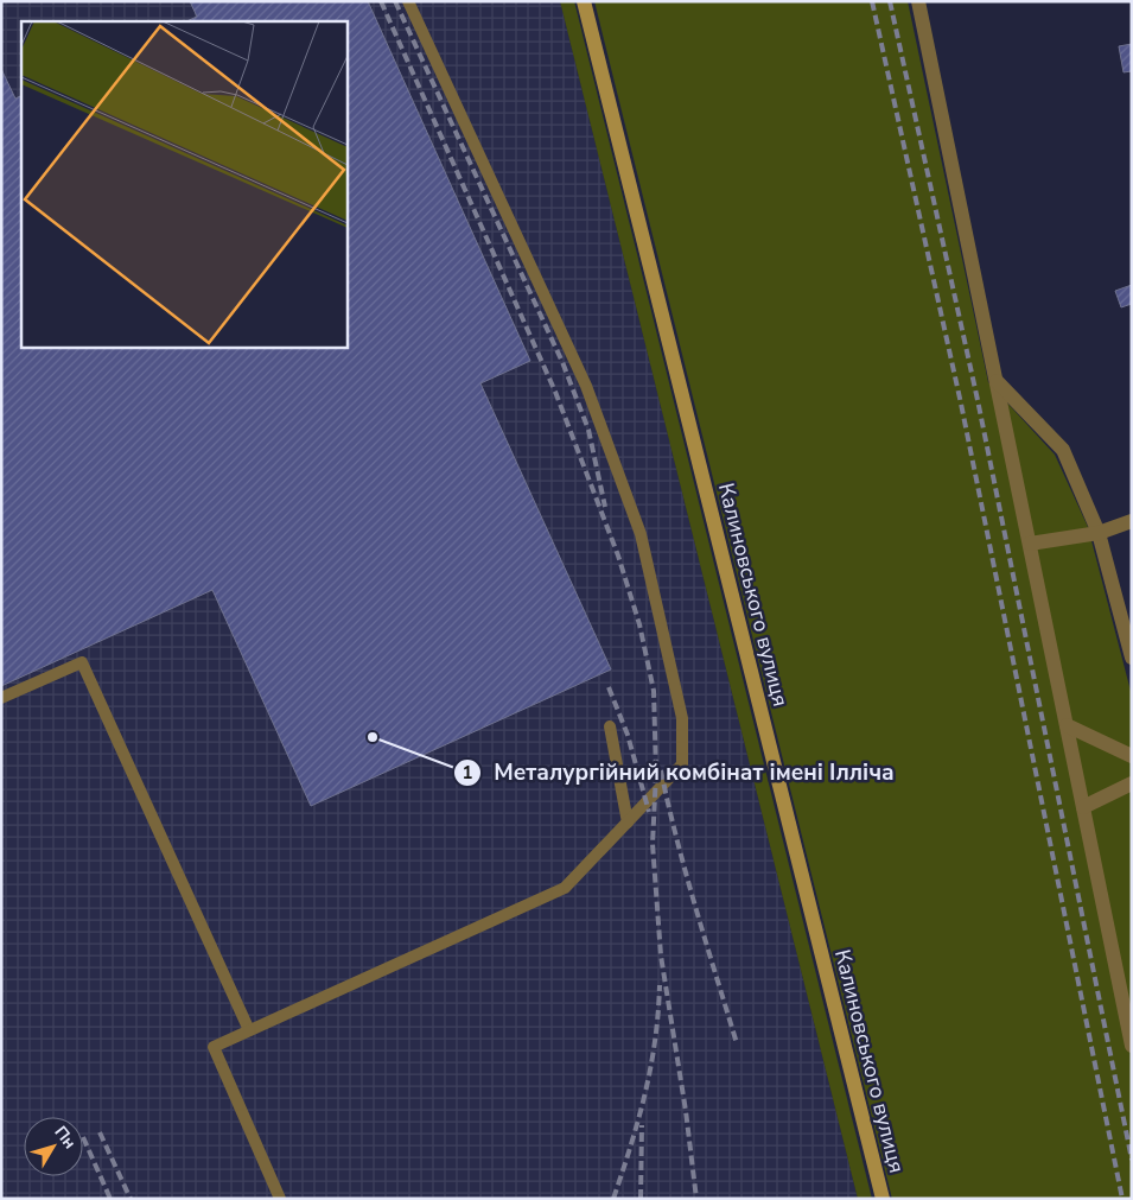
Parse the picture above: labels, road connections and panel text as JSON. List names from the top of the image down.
{
  "streets": {
    "street": ["Калиновського вулиця"]
  },
  "places": ["Металургійний комбінат імені Ілліча"],
  "north": "top right"
}
